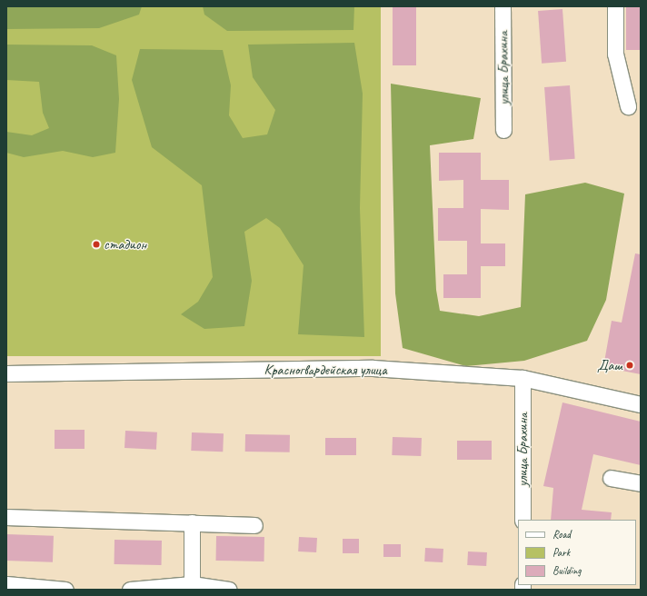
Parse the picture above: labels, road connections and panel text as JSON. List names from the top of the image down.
{
  "streets": {
    "street": ["улица Брахина", "Красногвардейская улица"]
  },
  "crossings": [
    ["улица Брахина", "Красногвардейская улица"]
  ],
  "places": ["стадион", "Даш"],
  "legend": ["Road", "Park", "Building"]
}
